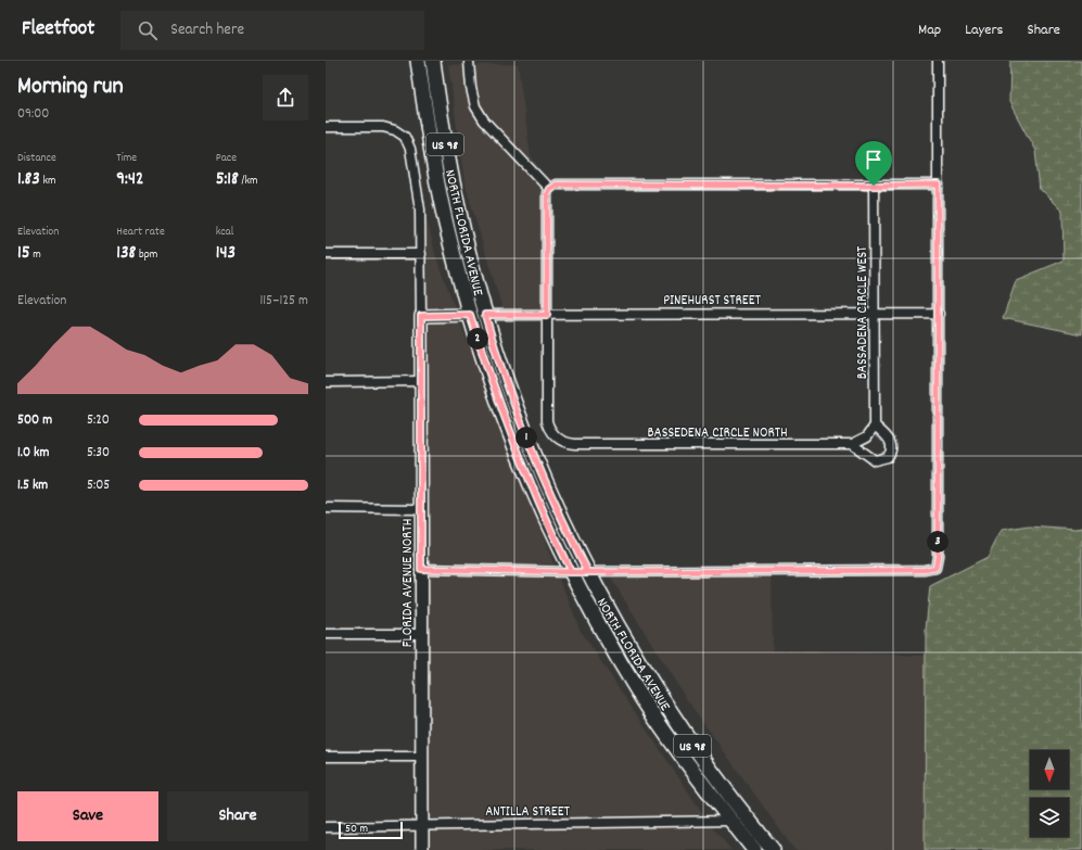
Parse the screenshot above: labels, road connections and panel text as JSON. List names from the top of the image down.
{
  "streets": {
    "main road": ["US 98", "NORTH FLORIDA AVENUE"],
    "street": [
      "PINEHURST STREET",
      "BASSADENA CIRCLE WEST",
      "BASSEDENA CIRCLE NORTH",
      "FLORIDA AVENUE NORTH",
      "ANTILLA STREET"
    ]
  },
  "crossings": [
    ["NORTH FLORIDA AVENUE", "PINEHURST STREET"],
    ["NORTH FLORIDA AVENUE", "ANTILLA STREET"],
    ["PINEHURST STREET", "BASSADENA CIRCLE WEST"],
    ["PINEHURST STREET", "BASSEDENA CIRCLE NORTH"],
    ["BASSADENA CIRCLE WEST", "BASSEDENA CIRCLE NORTH"],
    ["FLORIDA AVENUE NORTH", "ANTILLA STREET"]
  ],
  "scale_bar": "50 m",
  "north": "bottom",
  "page": {
    "header": "Fleetfoot",
    "search": "Search here",
    "nav": ["Map", "Layers", "Share"],
    "heading": ["Morning run", "09:00"],
    "stats": [
      ["Distance", "1.83 km"],
      ["Time", "9:42"],
      ["Pace", "5:18 /km"],
      ["Elevation", "15 m"],
      ["Heart rate", "138 bpm"],
      ["kcal", "143"]
    ],
    "chart": ["Elevation", "115–125 m"],
    "pins": ["2", "1", "3"],
    "list": [
      {
        "name": "500 m",
        "note": "5:20"
      },
      {
        "name": "1.0 km",
        "note": "5:30"
      },
      {
        "name": "1.5 km",
        "note": "5:05"
      }
    ],
    "buttons": ["Save", "Share"],
    "scale": "50 m"
  }
}
